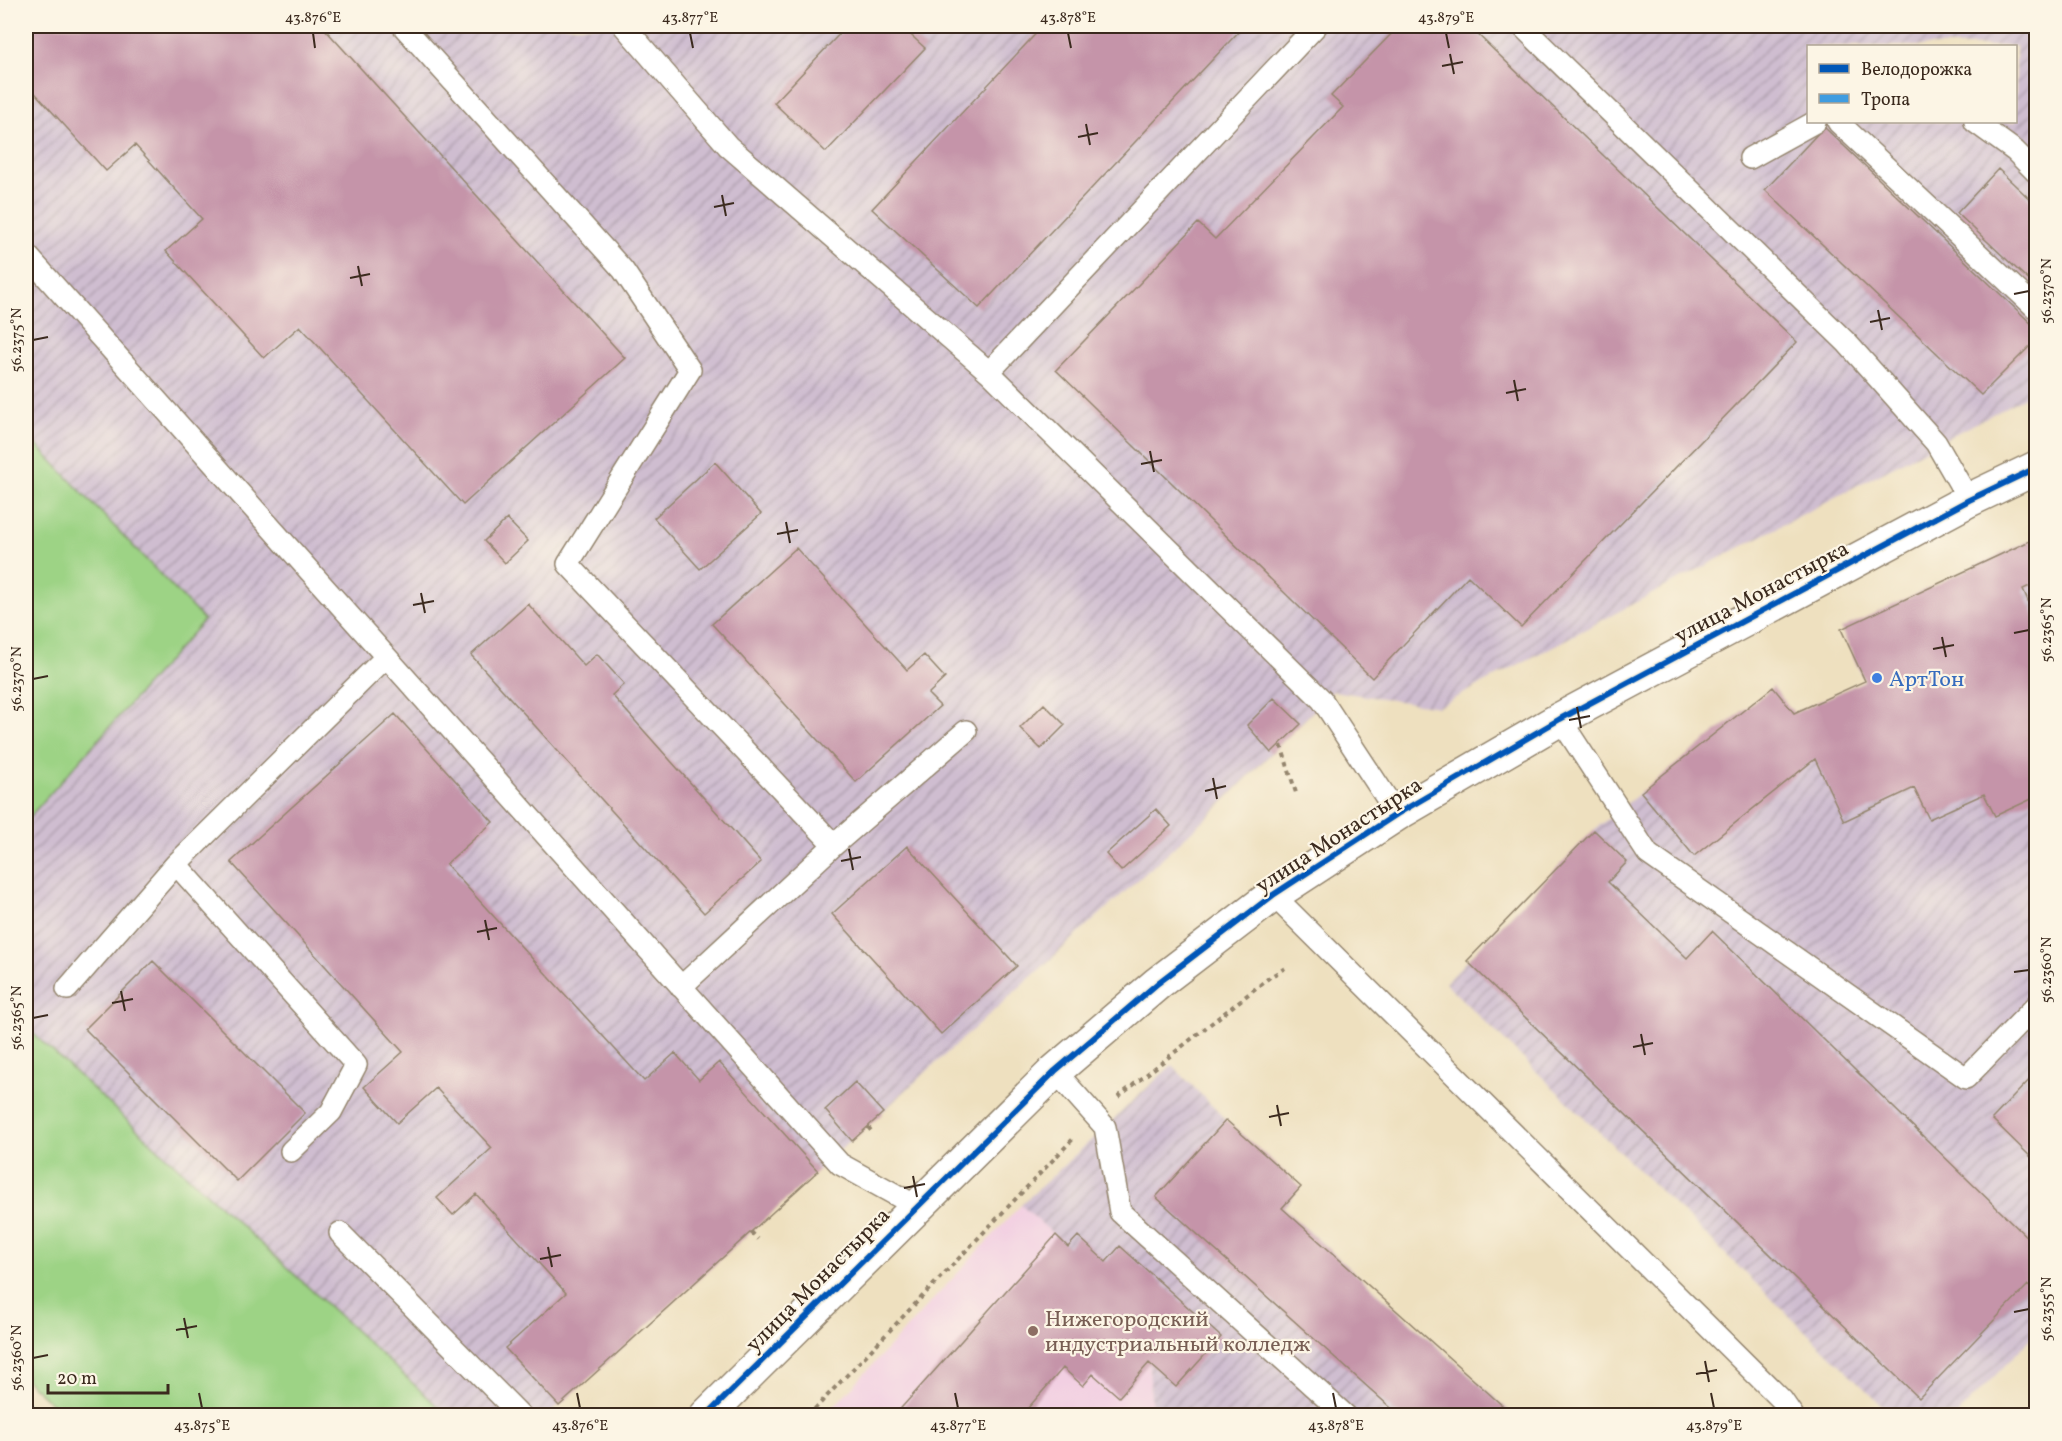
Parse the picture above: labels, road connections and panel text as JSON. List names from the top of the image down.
{
  "streets": {
    "street": ["улица Монастырка"]
  },
  "places": ["АртТон", "Нижегородский индустриальный колледж"],
  "legend": ["Велодорожка", "Тропа"],
  "scale_bar": "20 m",
  "coordinates": [
    "43.876°E",
    "43.877°E",
    "43.878°E",
    "43.879°E",
    "56.2370°N",
    "56.2375°N",
    "56.2365°N",
    "56.2360°N",
    "56.2355°N",
    "43.875°E"
  ]
}
